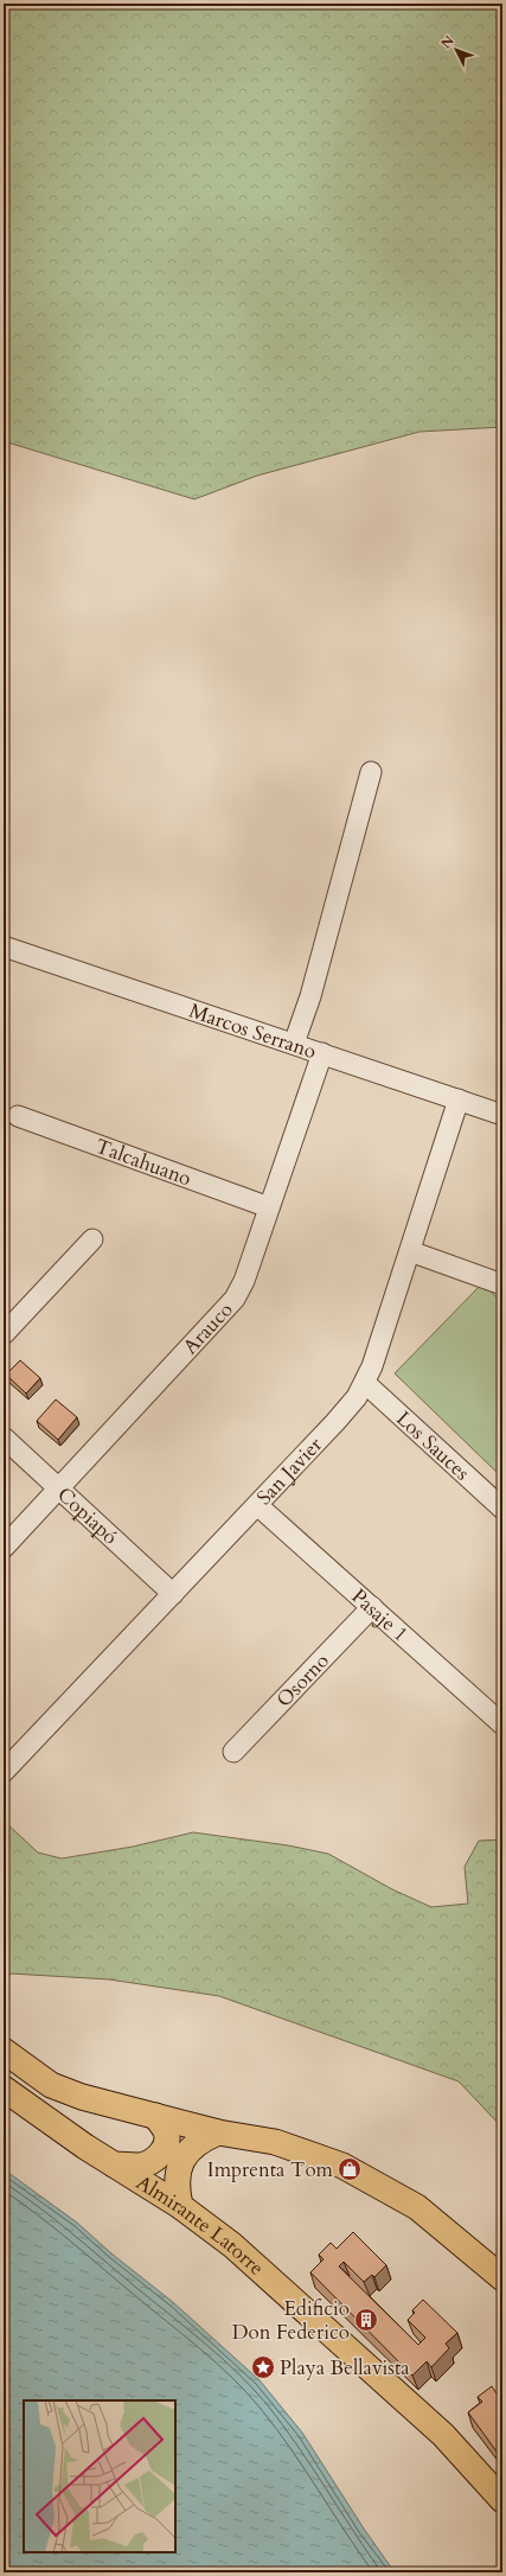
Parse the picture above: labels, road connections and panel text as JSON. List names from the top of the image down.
{
  "streets": {
    "main road": ["Almirante Latorre"],
    "street": [
      "Marcos Serrano",
      "Talcahuano",
      "Arauco",
      "Los Sauces",
      "San Javier",
      "Copiapó",
      "Pasaje 1",
      "Osorno"
    ]
  },
  "crossings": [
    ["Marcos Serrano", "Arauco"],
    ["Marcos Serrano", "San Javier"],
    ["Talcahuano", "Arauco"],
    ["Arauco", "Copiapó"],
    ["Los Sauces", "San Javier"],
    ["San Javier", "Copiapó"],
    ["San Javier", "Pasaje 1"],
    ["Pasaje 1", "Osorno"]
  ],
  "places": {
    "shop": ["Imprenta Tom"],
    "building": ["Edificio Don Federico"],
    "place": ["Playa Bellavista"]
  },
  "north": "top left"
}
